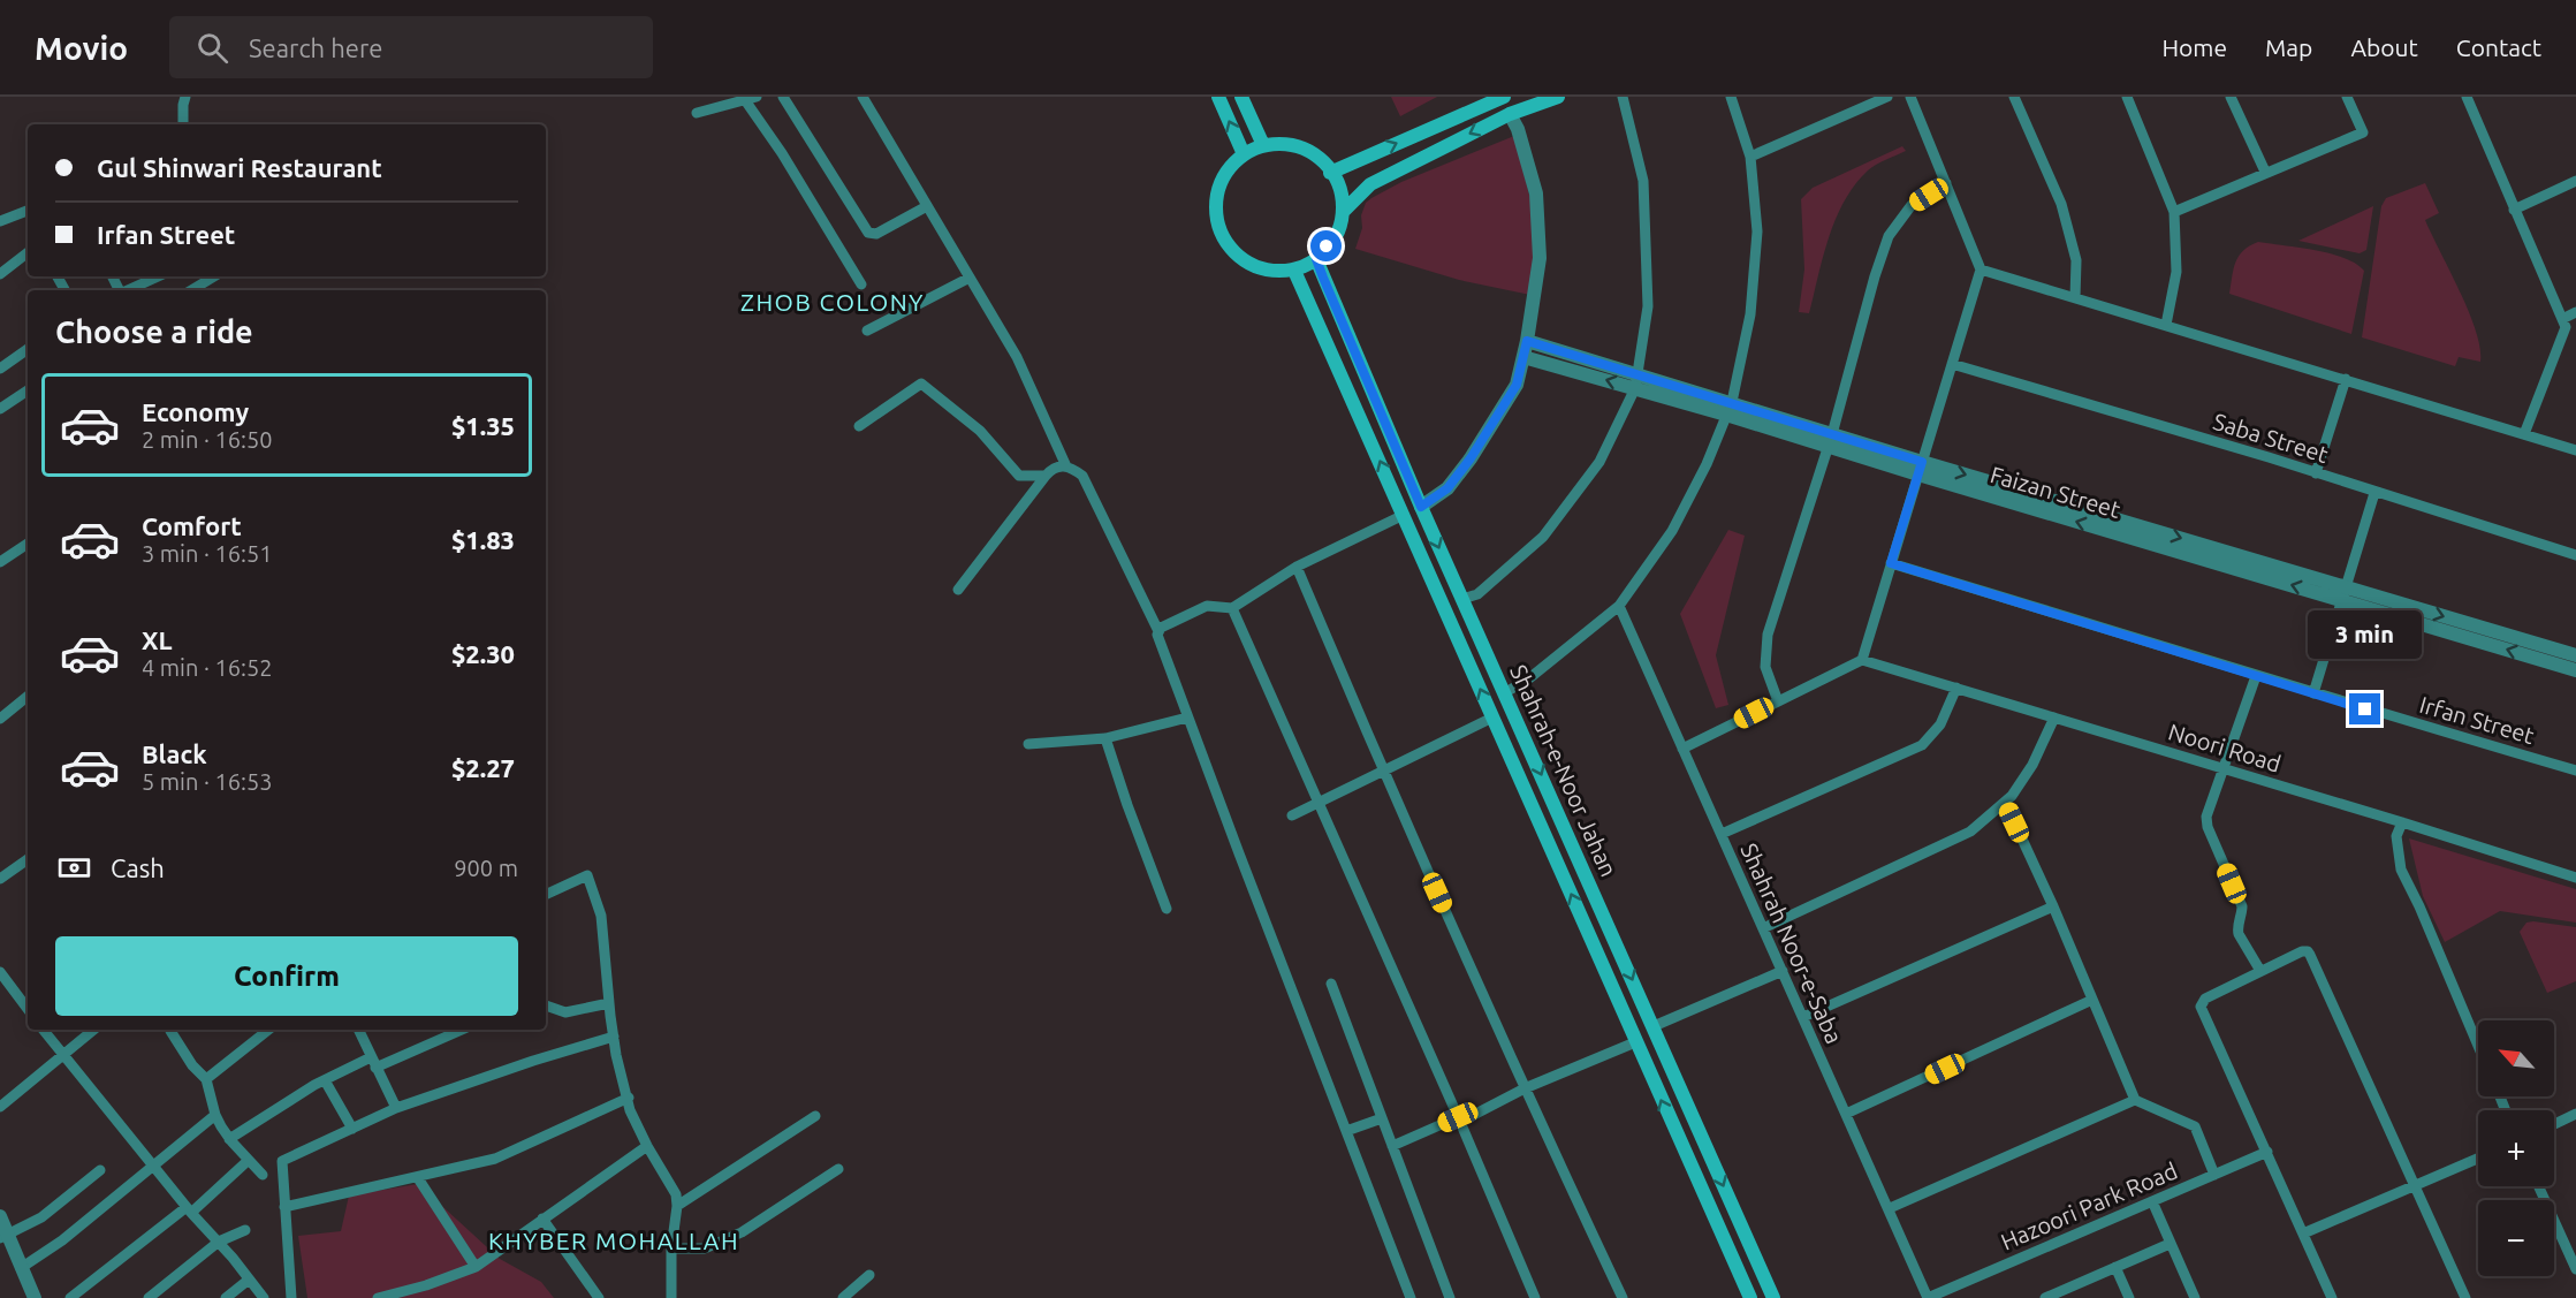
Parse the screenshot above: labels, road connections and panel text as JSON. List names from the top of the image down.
{
  "streets": {
    "main road": ["Shahrah-e-Noor Jahan"],
    "street": [
      "Saba Street",
      "Faizan Street",
      "Irfan Street",
      "Noori Road",
      "Shahrah Noor-e-Saba",
      "Hazoori Park Road"
    ]
  },
  "crossings": [
    ["Shahrah Noor-e-Saba", "Hazoori Park Road"]
  ],
  "districts": ["ZHOB COLONY", "KHYBER MOHALLAH"],
  "north": "top left",
  "page": {
    "header": "Movio",
    "search": "Search here",
    "nav": [
      "Home",
      "Map",
      "About",
      "Contact"
    ],
    "banner": ["Gul Shinwari Restaurant", "Irfan Street"],
    "heading": "Choose a ride",
    "list": [
      {
        "name": "Economy",
        "note": "2 min · 16:50",
        "value": "$1.35"
      },
      {
        "name": "Comfort",
        "note": "3 min · 16:51",
        "value": "$1.83"
      },
      {
        "name": "XL",
        "note": "4 min · 16:52",
        "value": "$2.30"
      },
      {
        "name": "Black",
        "note": "5 min · 16:53",
        "value": "$2.27"
      }
    ],
    "bubble": "3 min",
    "pay": ["Cash", "900 m"],
    "buttons": "Confirm",
    "map_buttons": ["+", "−"]
  }
}
